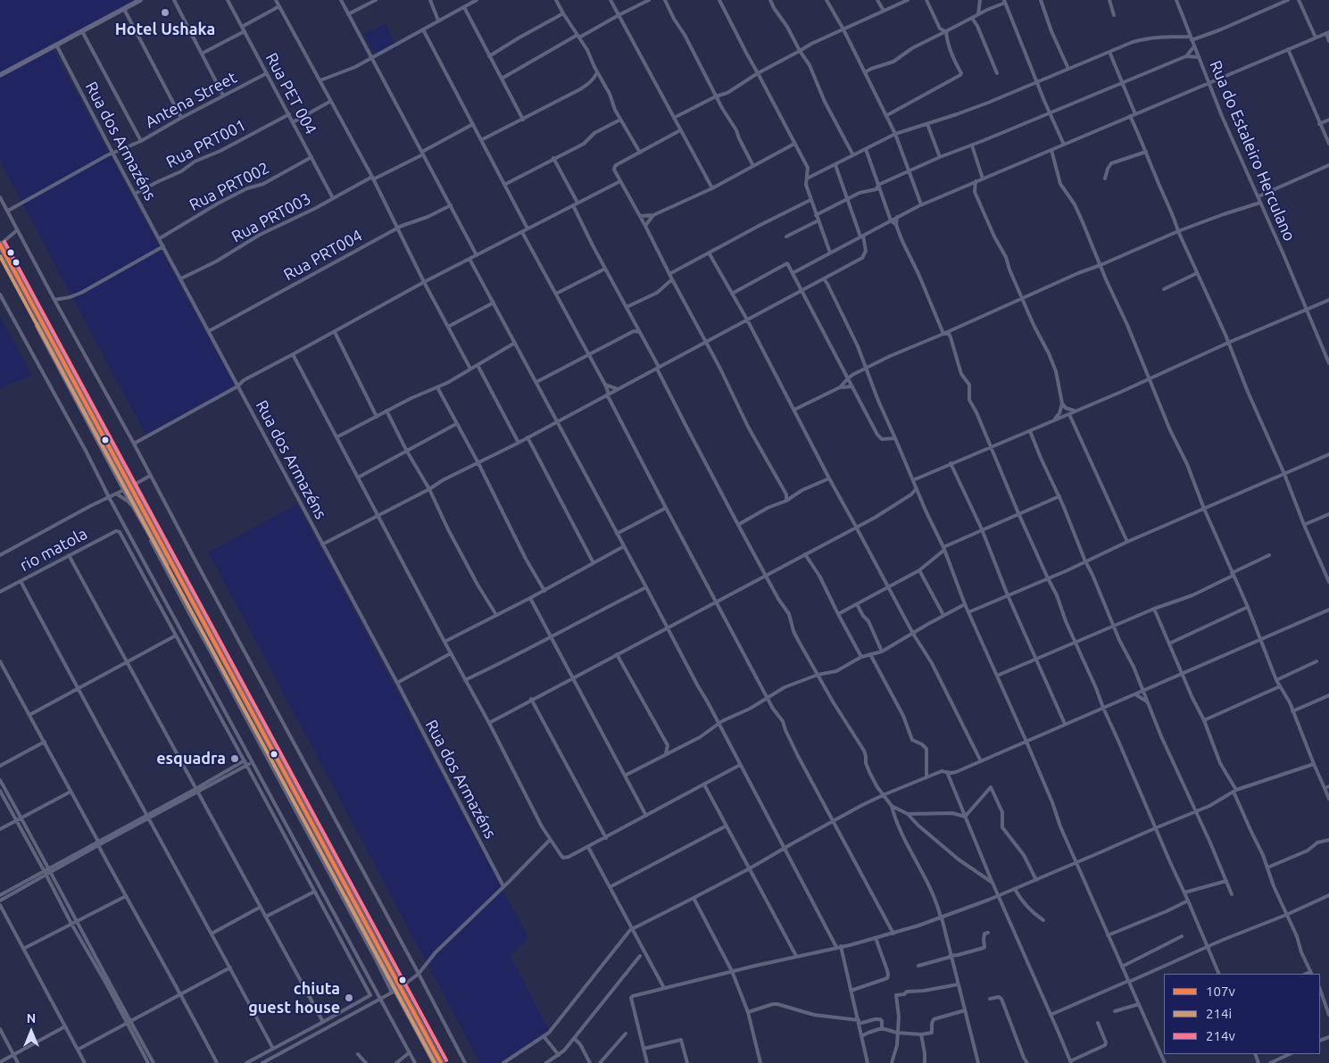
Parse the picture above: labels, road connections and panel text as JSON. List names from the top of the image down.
{
  "streets": {
    "street": [
      "Rua PET 004",
      "Antena Street",
      "Rua dos Armazéns",
      "Rua PRT001",
      "Rua do Estaleiro Herculano",
      "Rua PRT002",
      "Rua PRT003",
      "Rua PRT004",
      "rio matola"
    ]
  },
  "crossings": [
    ["Rua PET 004", "Antena Street"],
    ["Rua PET 004", "Rua PRT001"],
    ["Rua PET 004", "Rua PRT002"],
    ["Rua PET 004", "Rua PRT003"],
    ["Antena Street", "Rua dos Armazéns"],
    ["Rua dos Armazéns", "Rua PRT001"],
    ["Rua dos Armazéns", "Rua PRT002"],
    ["Rua dos Armazéns", "Rua PRT003"],
    ["Rua dos Armazéns", "Rua PRT004"]
  ],
  "places": ["Hotel Ushaka", "esquadra", "chiuta guest house"],
  "lines": ["transit line 214v", "transit line 107v", "transit line 214i"],
  "legend": ["107v", "214i", "214v"],
  "north": "top"
}
